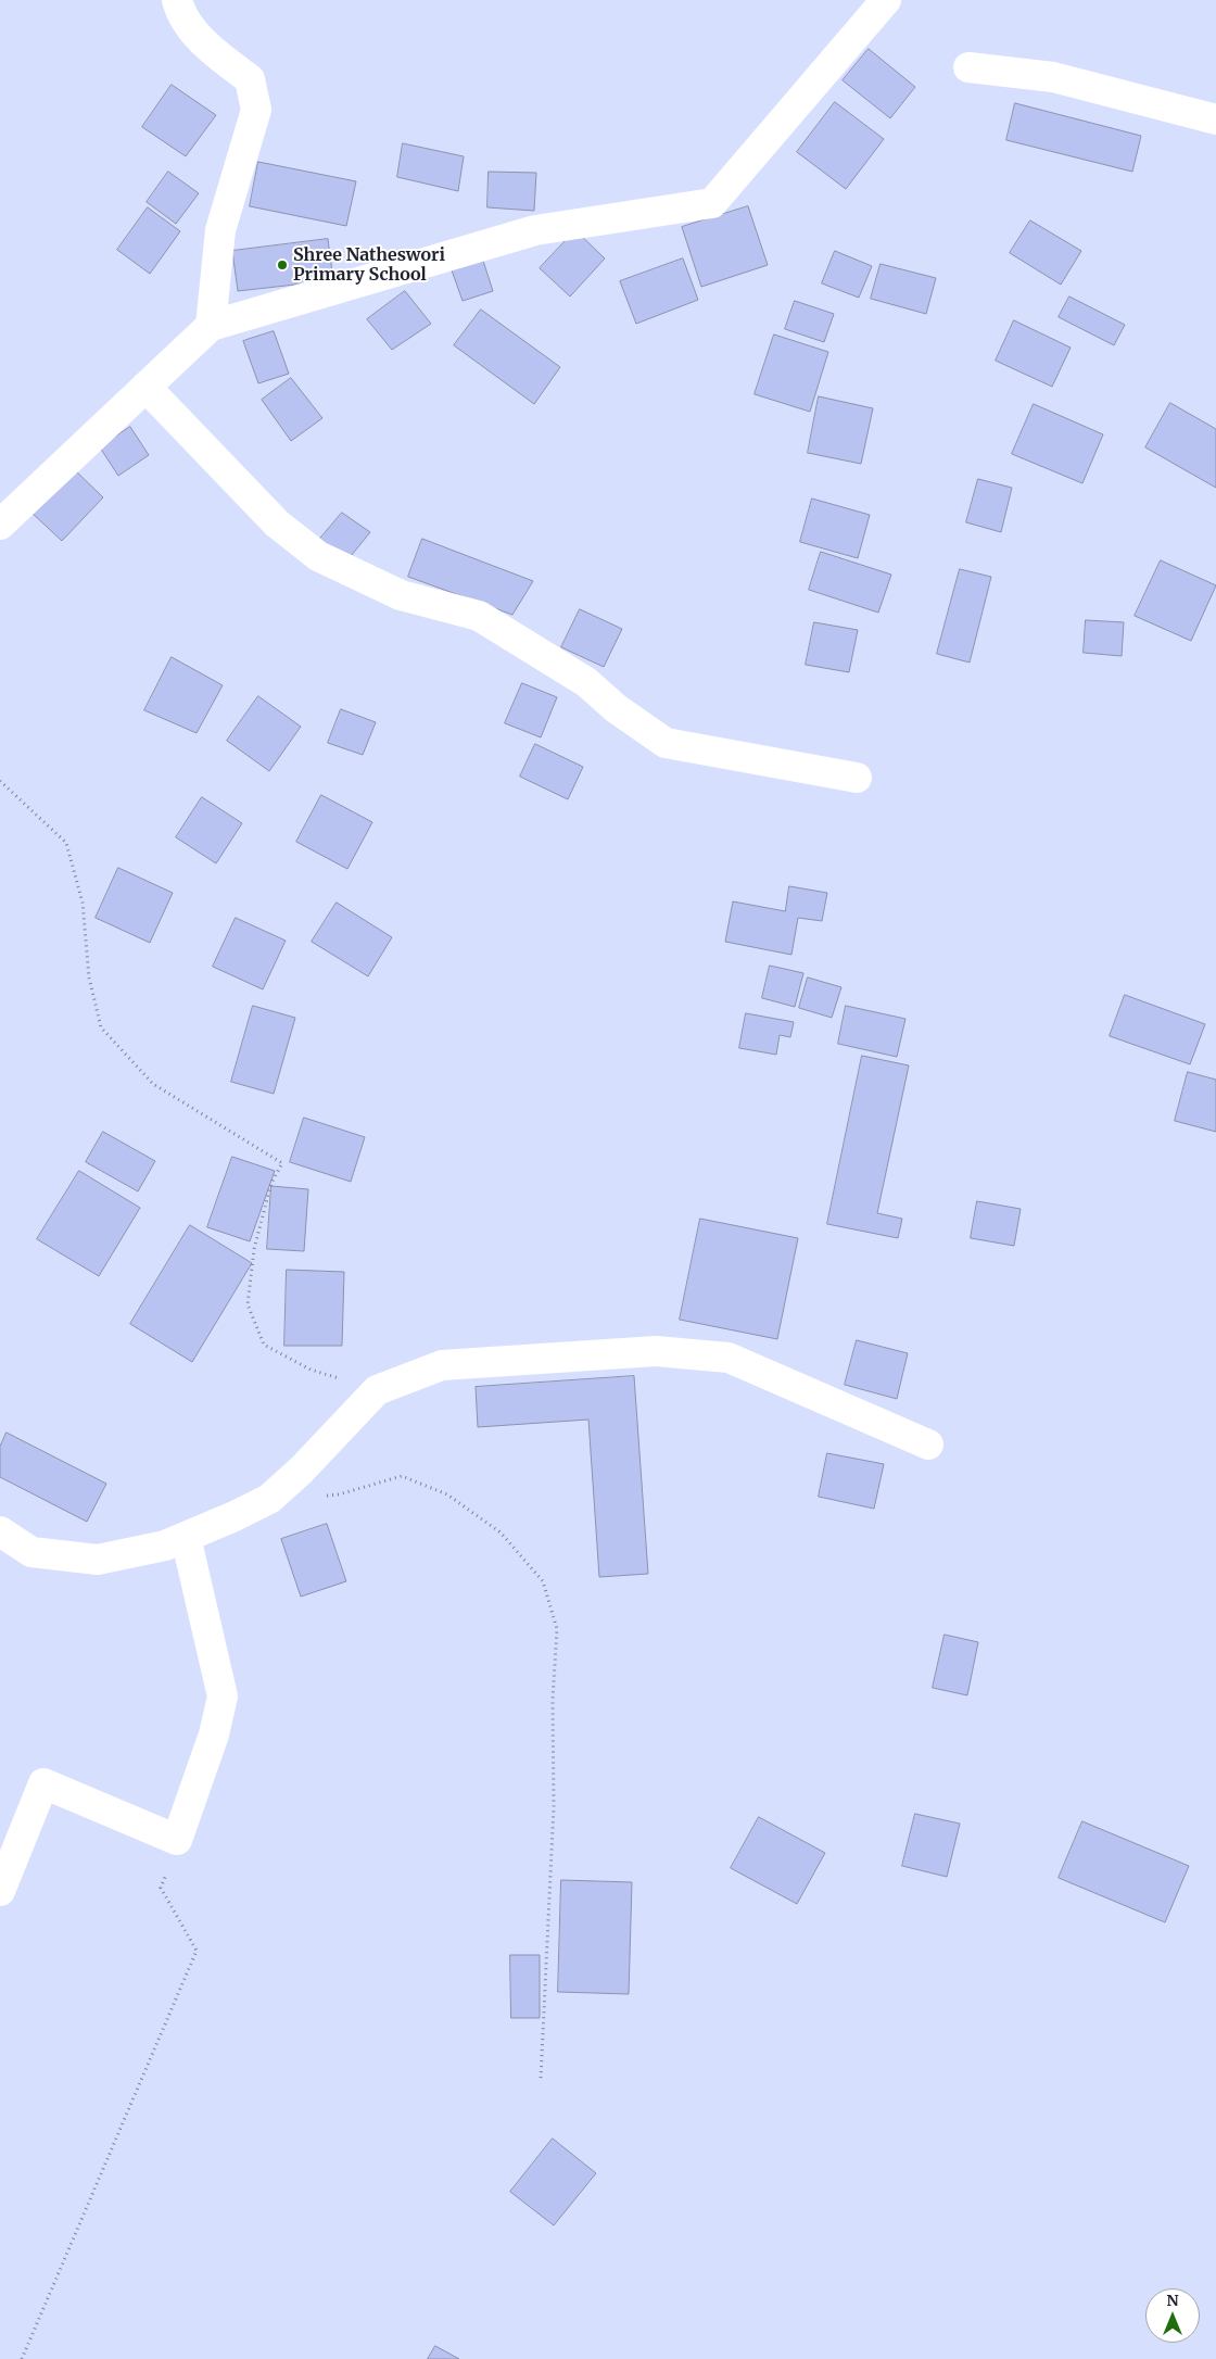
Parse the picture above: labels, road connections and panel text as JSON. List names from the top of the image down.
{
  "places": ["Shree Natheswori Primary School"],
  "north": "top"
}
